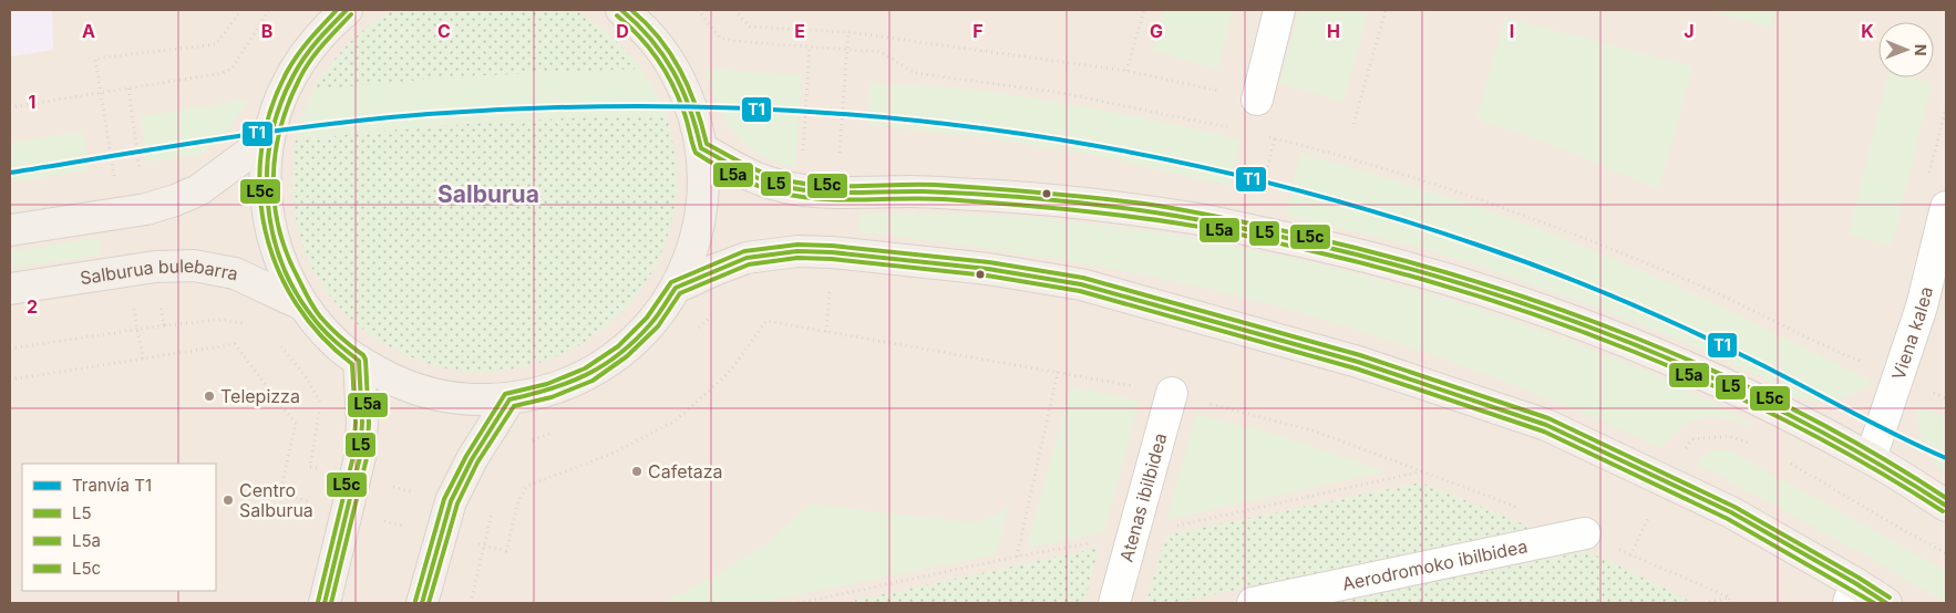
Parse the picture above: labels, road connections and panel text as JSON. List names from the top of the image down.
{
  "streets": {
    "main road": ["Salburua bulebarra"],
    "street": ["Viena kalea", "Atenas ibilbidea", "Aerodromoko ibilbidea"]
  },
  "districts": ["Salburua"],
  "places": ["Telepizza", "Cafetaza", "Centro Salburua"],
  "lines": [
    "transit line L5",
    "transit line L5c",
    "transit line L5a",
    "tram line T1"
  ],
  "legend": [
    "Tranvía T1",
    "L5",
    "L5a",
    "L5c"
  ],
  "north": "right",
  "grid": {
    "columns": [
      "A",
      "B",
      "C",
      "D",
      "E",
      "F",
      "G",
      "H",
      "I",
      "J",
      "K"
    ],
    "rows": ["1", "2"]
  }
}
